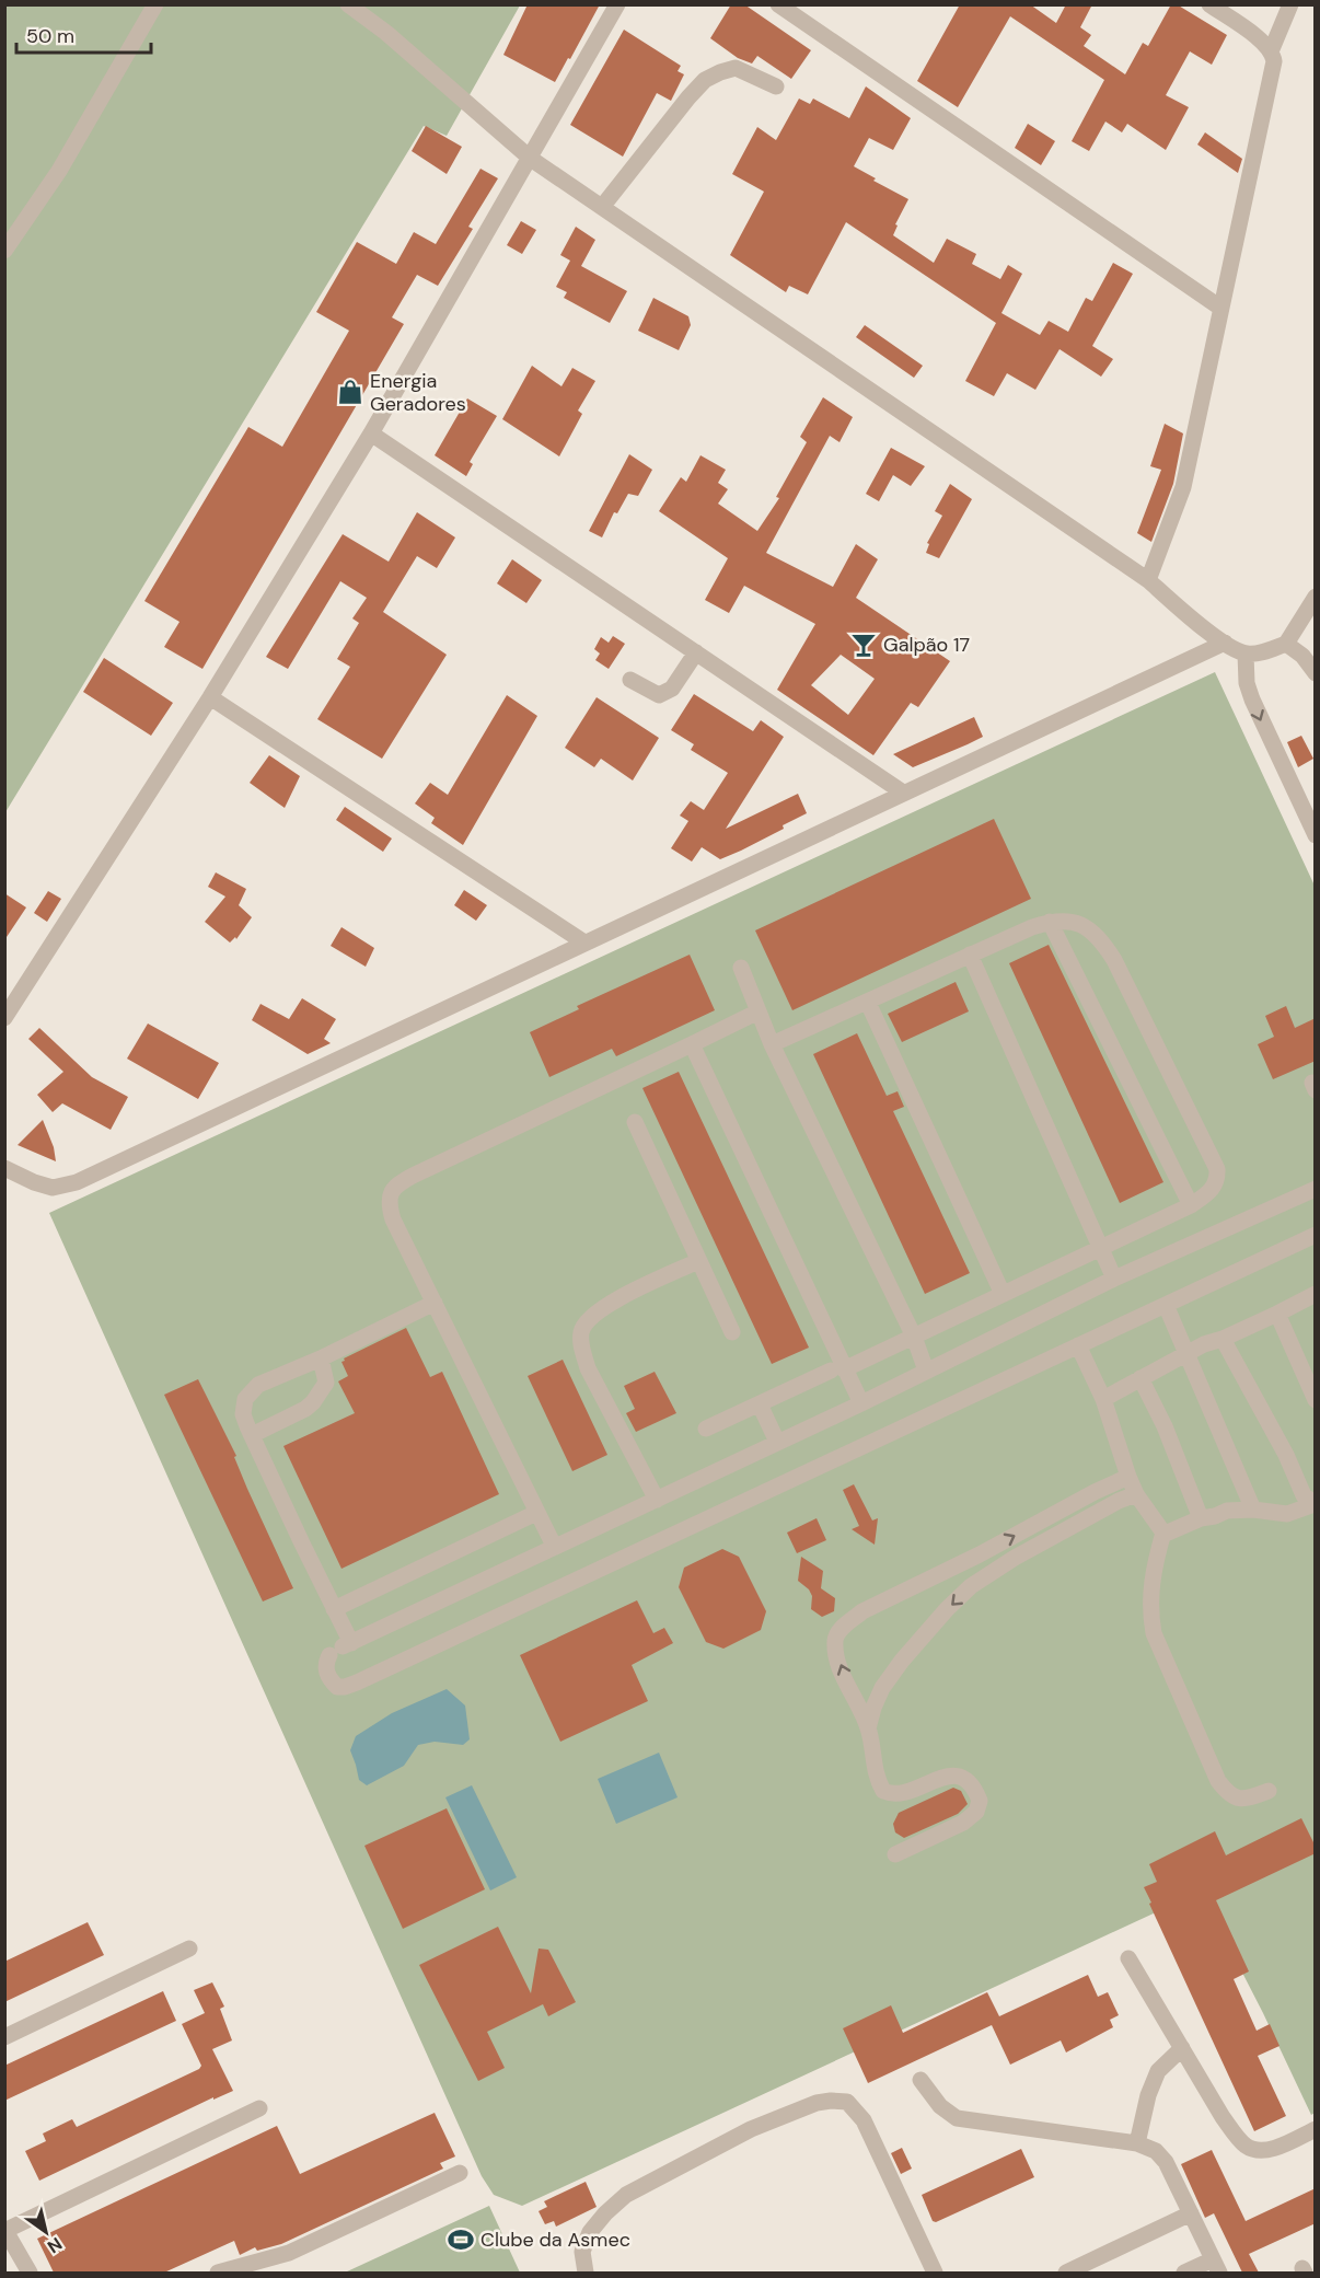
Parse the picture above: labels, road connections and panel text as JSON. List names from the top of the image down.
{
  "places": {
    "shop": ["Energia Geradores"],
    "bar": ["Galpão 17"],
    "sports": ["Clube da Asmec"]
  },
  "scale_bar": "50 m",
  "north": "bottom right"
}
